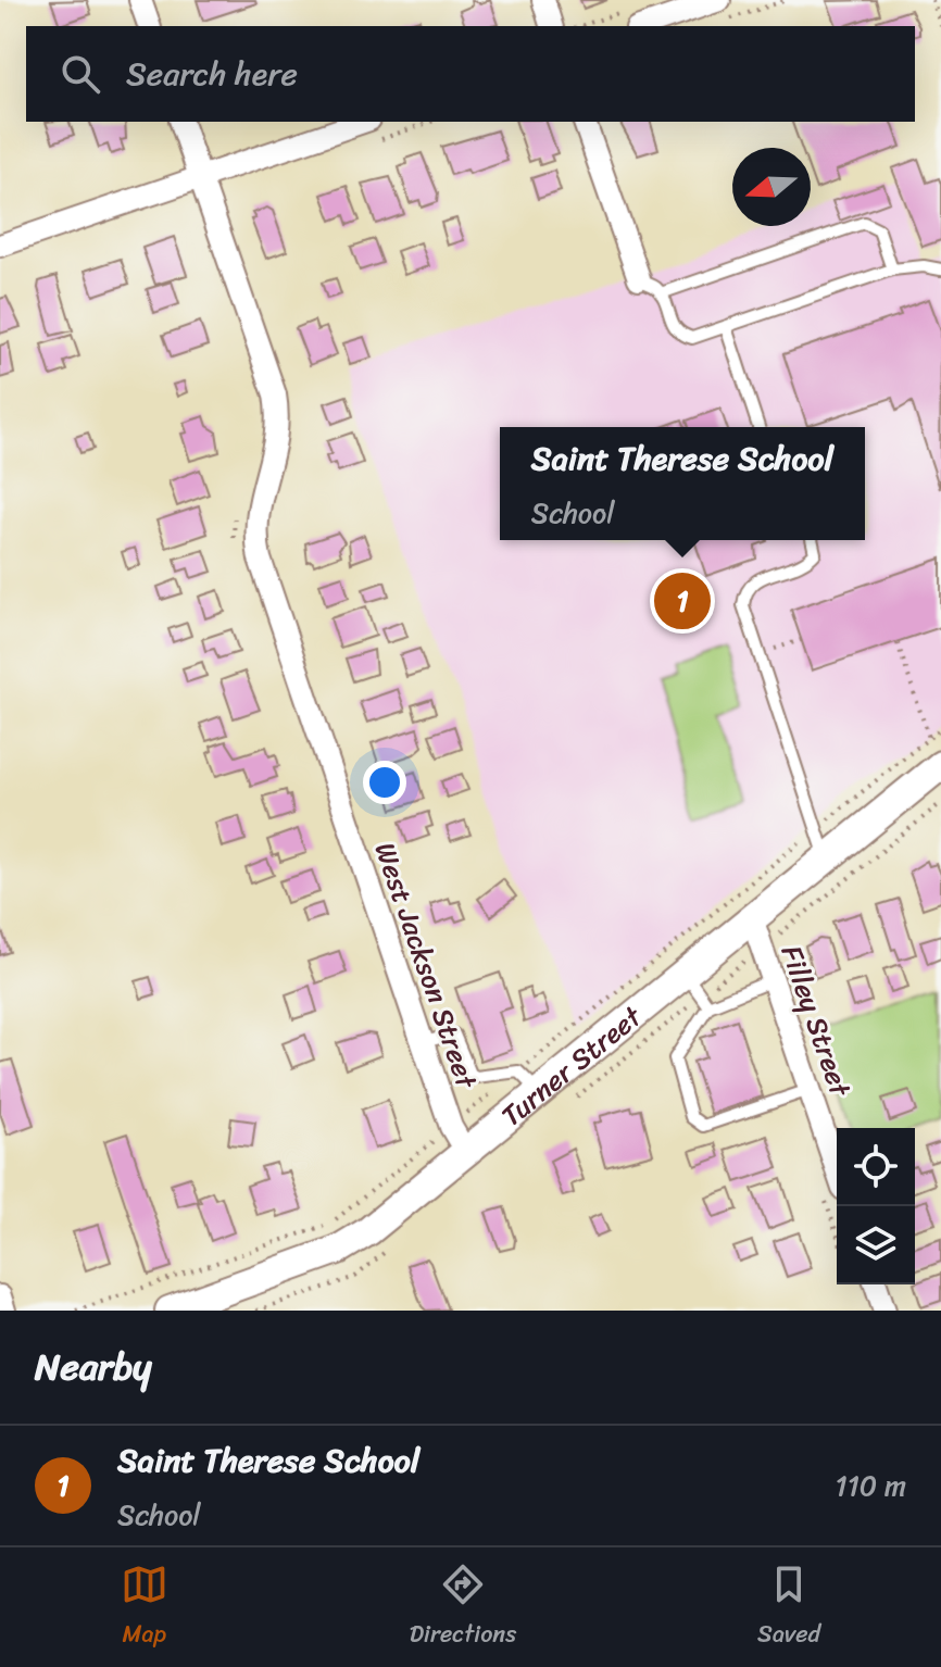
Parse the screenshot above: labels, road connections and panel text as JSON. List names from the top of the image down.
{
  "streets": {
    "street": ["West Jackson Street", "Filley Street", "Turner Street"]
  },
  "crossings": [
    ["West Jackson Street", "Turner Street"],
    ["Filley Street", "Turner Street"]
  ],
  "north": "left",
  "page": {
    "search": "Search here",
    "popup": ["Saint Therese School", "School"],
    "pins": "1",
    "heading": "Nearby",
    "list": [
      {
        "mark": "1",
        "name": "Saint Therese School",
        "note": "School",
        "value": "110 m"
      }
    ],
    "nav": ["Map", "Directions", "Saved"]
  }
}
